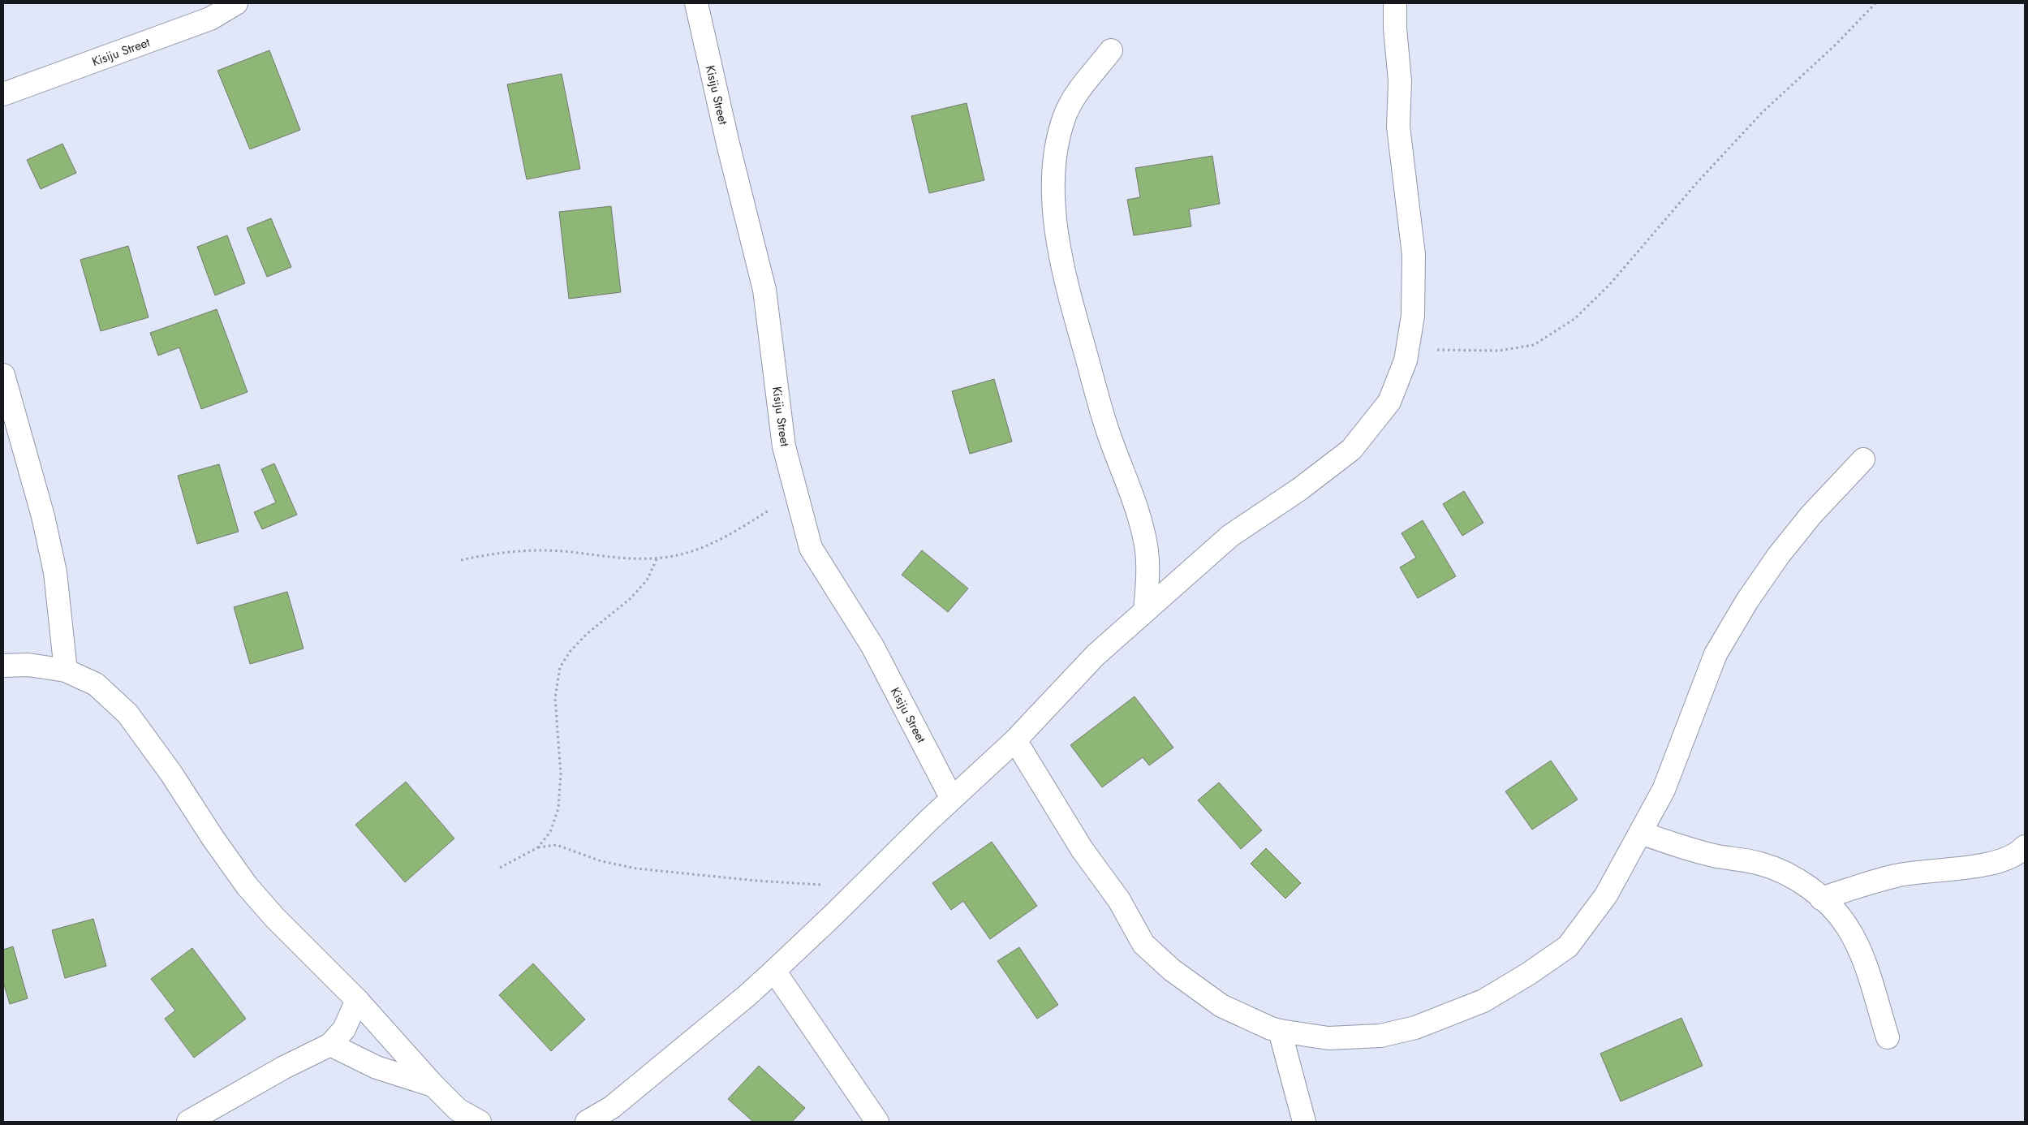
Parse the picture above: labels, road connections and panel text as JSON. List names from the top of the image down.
{
  "streets": {
    "street": ["Kisiju Street"]
  }
}
